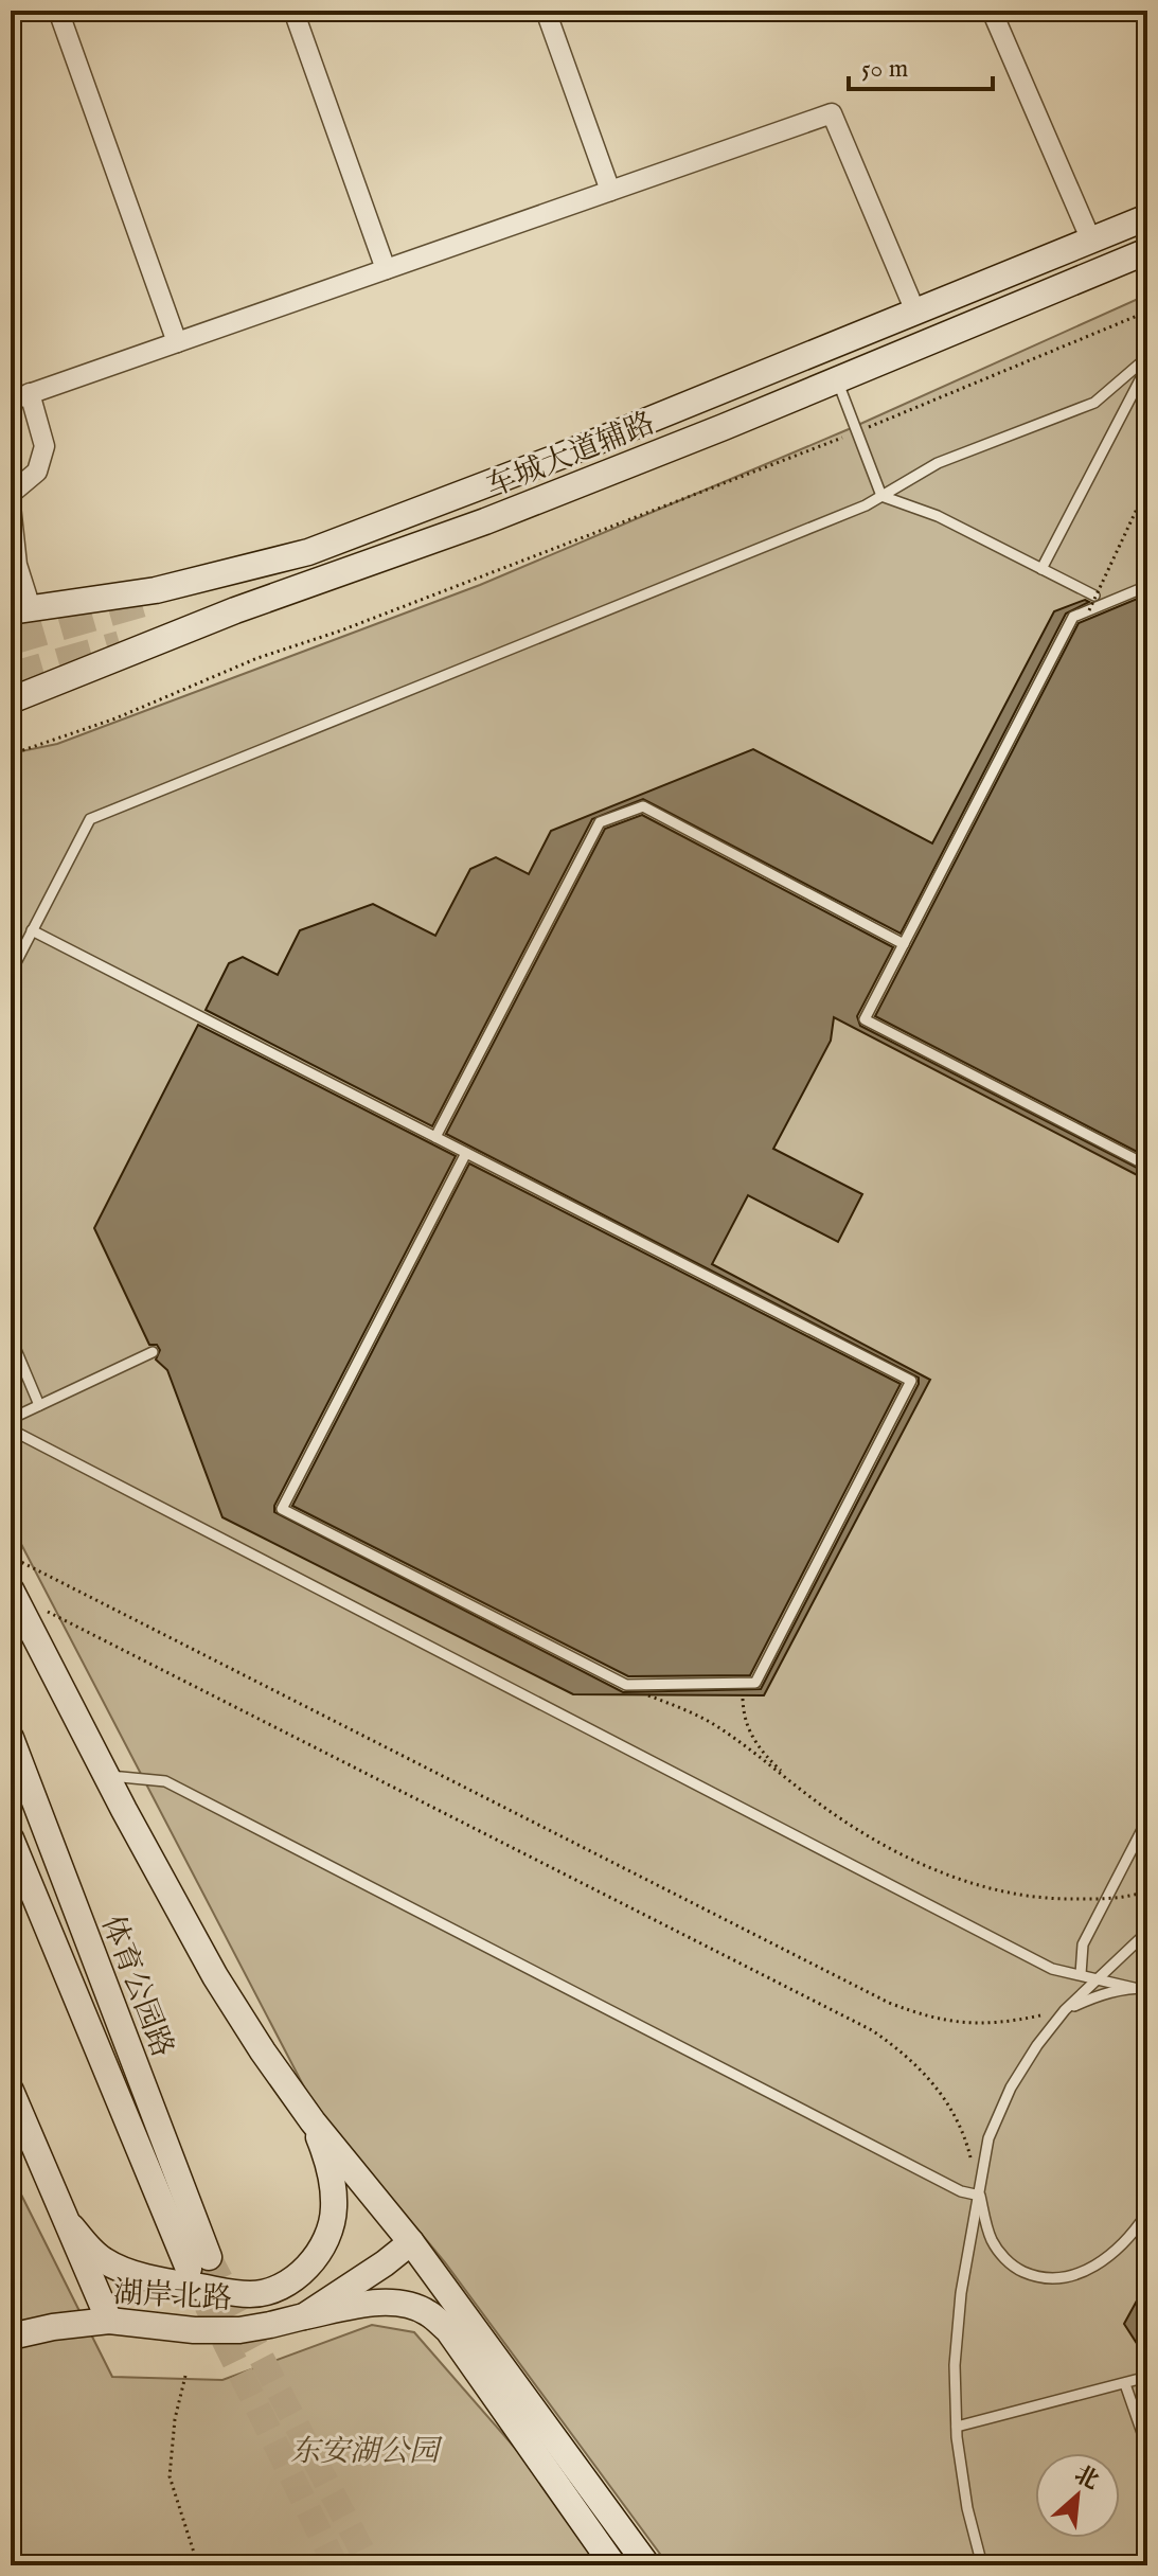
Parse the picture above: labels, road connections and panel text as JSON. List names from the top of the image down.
{
  "streets": {
    "main road": ["车城大道辅路", "体育公园路", "湖岸北路"]
  },
  "parks": ["东安湖公园"],
  "scale_bar": "50 m",
  "north": "top right"
}
